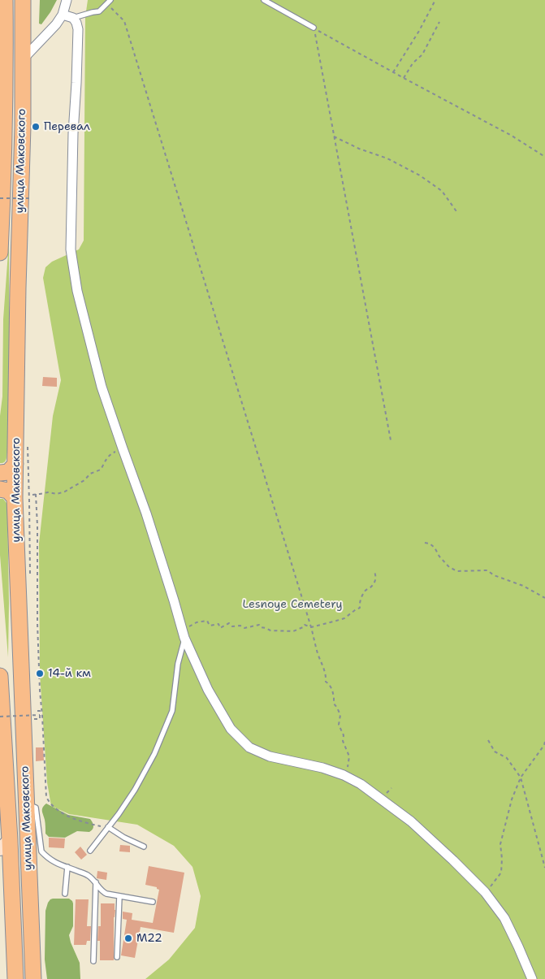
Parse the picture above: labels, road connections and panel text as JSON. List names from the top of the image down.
{
  "streets": {
    "highway": ["улица Маковского"]
  },
  "parks": ["Lesnoye Cemetery"],
  "places": ["Перевал", "14-й км", "M22"]
}
